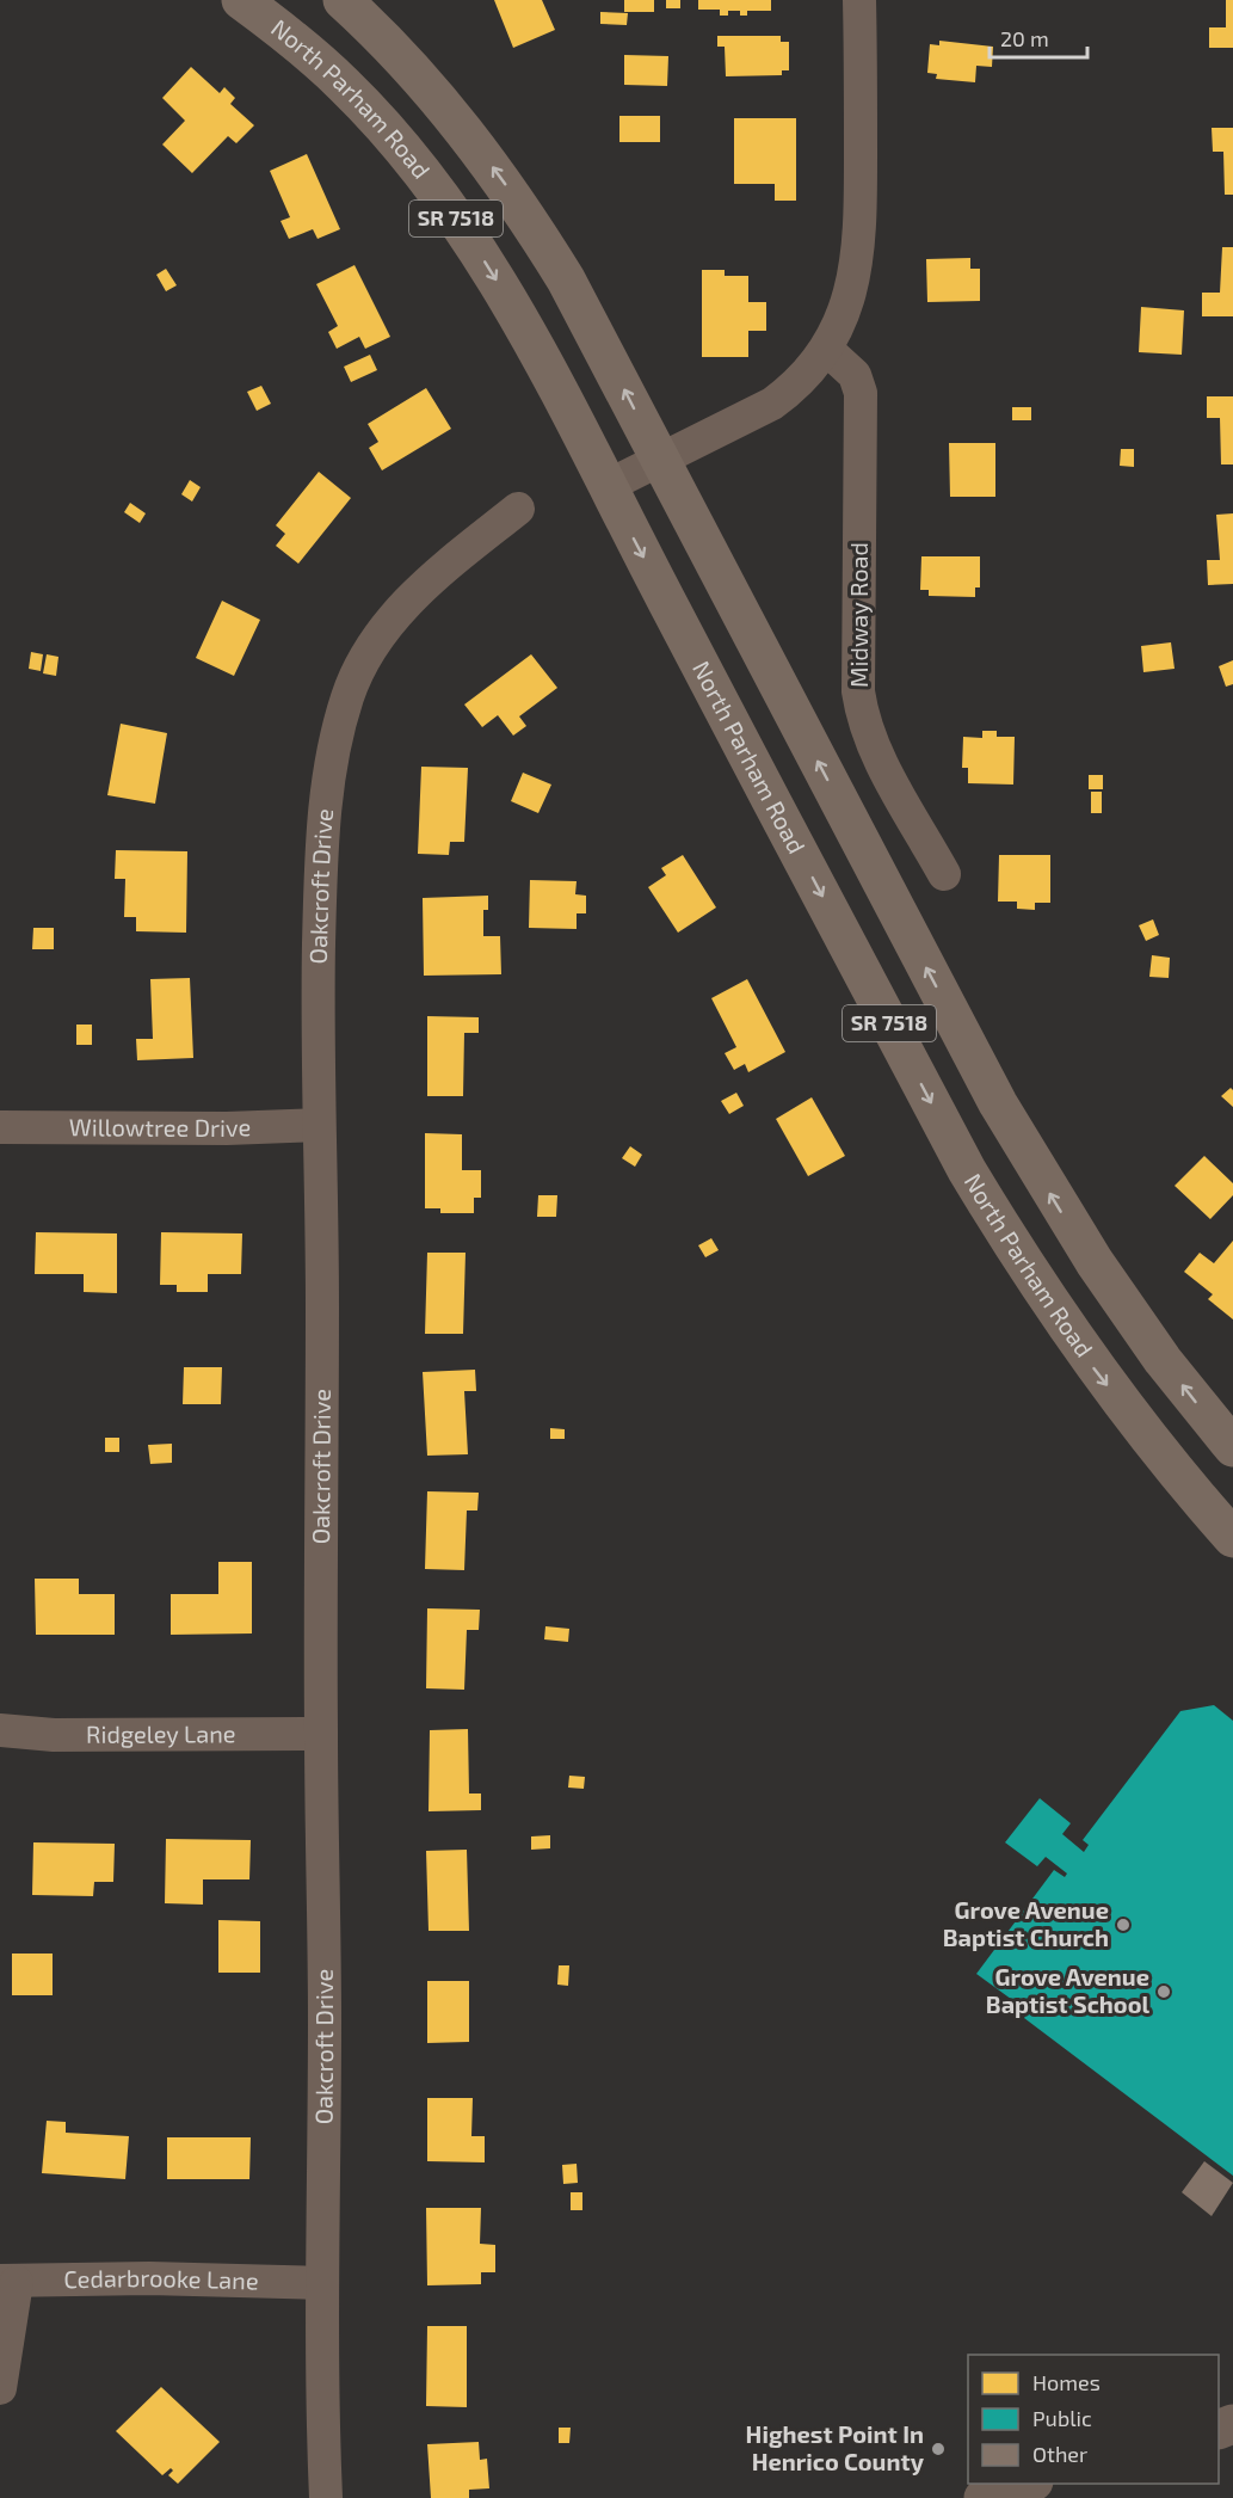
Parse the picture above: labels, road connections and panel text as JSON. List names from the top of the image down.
{
  "streets": {
    "highway": ["North Parham Road", "SR 7518"],
    "street": [
      "Midway Road",
      "Oakcroft Drive",
      "Willowtree Drive",
      "Ridgeley Lane",
      "Cedarbrooke Lane"
    ]
  },
  "crossings": [
    ["Oakcroft Drive", "Willowtree Drive"],
    ["Oakcroft Drive", "Ridgeley Lane"],
    ["Oakcroft Drive", "Cedarbrooke Lane"]
  ],
  "places": ["Grove Avenue Baptist Church", "Grove Avenue Baptist School", "Highest Point In Henrico County"],
  "legend": ["Homes", "Public", "Other"],
  "scale_bar": "20 m"
}
